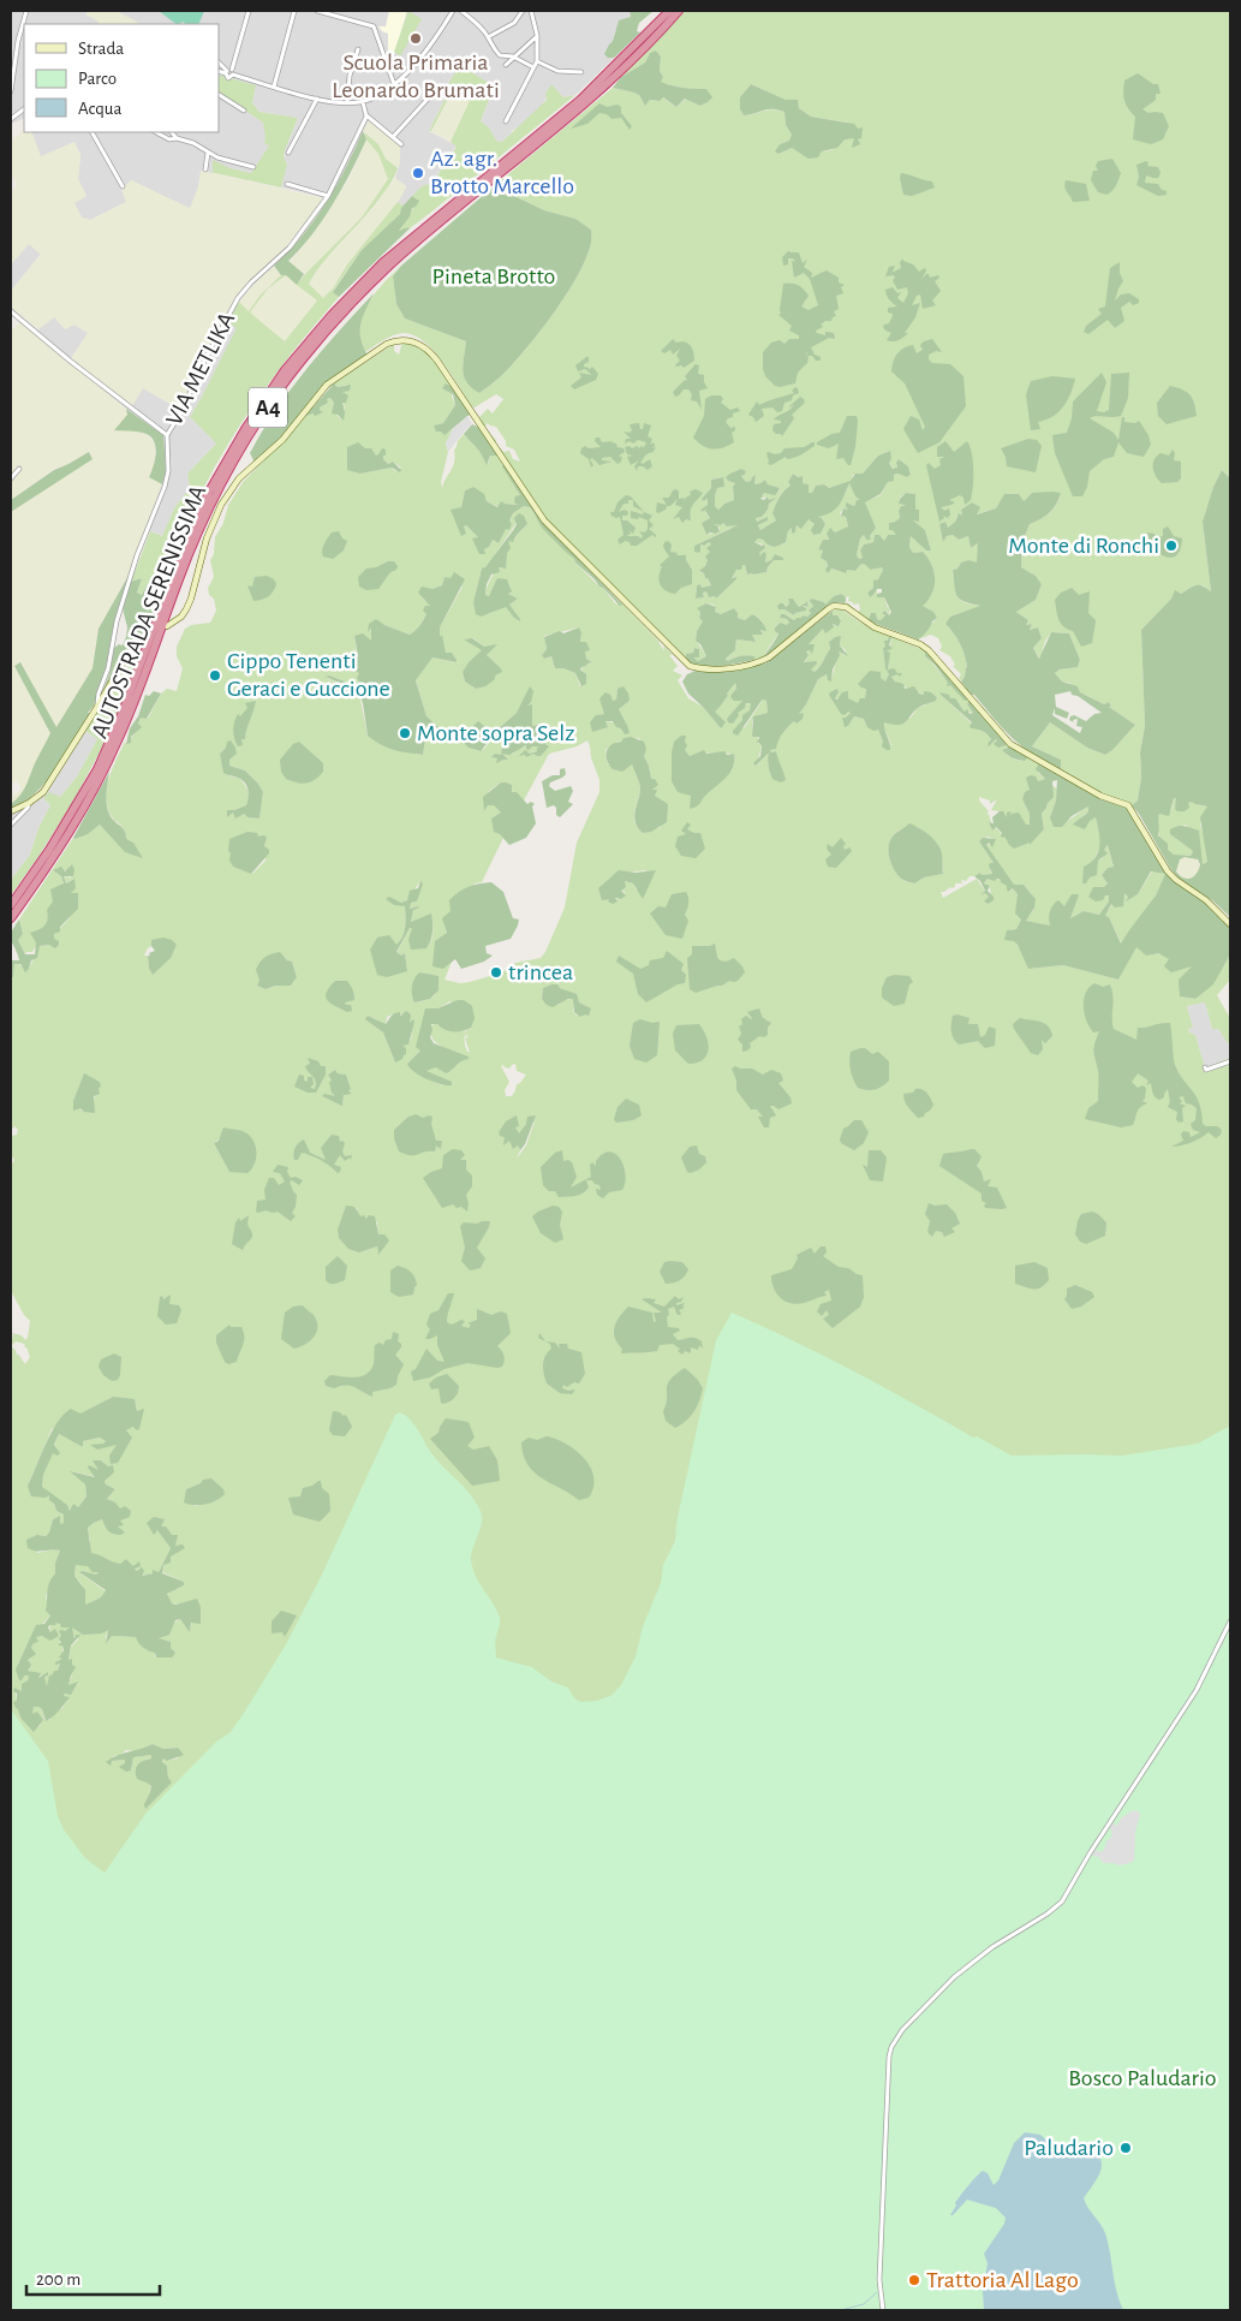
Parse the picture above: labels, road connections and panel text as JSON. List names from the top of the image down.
{
  "streets": {
    "highway": ["A4", "AUTOSTRADA SERENISSIMA"],
    "street": ["VIA METLIKA"]
  },
  "parks": ["Pineta Brotto", "Bosco Paludario"],
  "places": [
    "Scuola Primaria Leonardo Brumati",
    "Az. agr. Brotto Marcello",
    "Monte di Ronchi",
    "Cippo Tenenti Geraci e Guccione",
    "Monte sopra Selz",
    "trincea",
    "Paludario",
    "Trattoria Al Lago"
  ],
  "legend": ["Strada", "Parco", "Acqua"],
  "scale_bar": "200 m"
}
